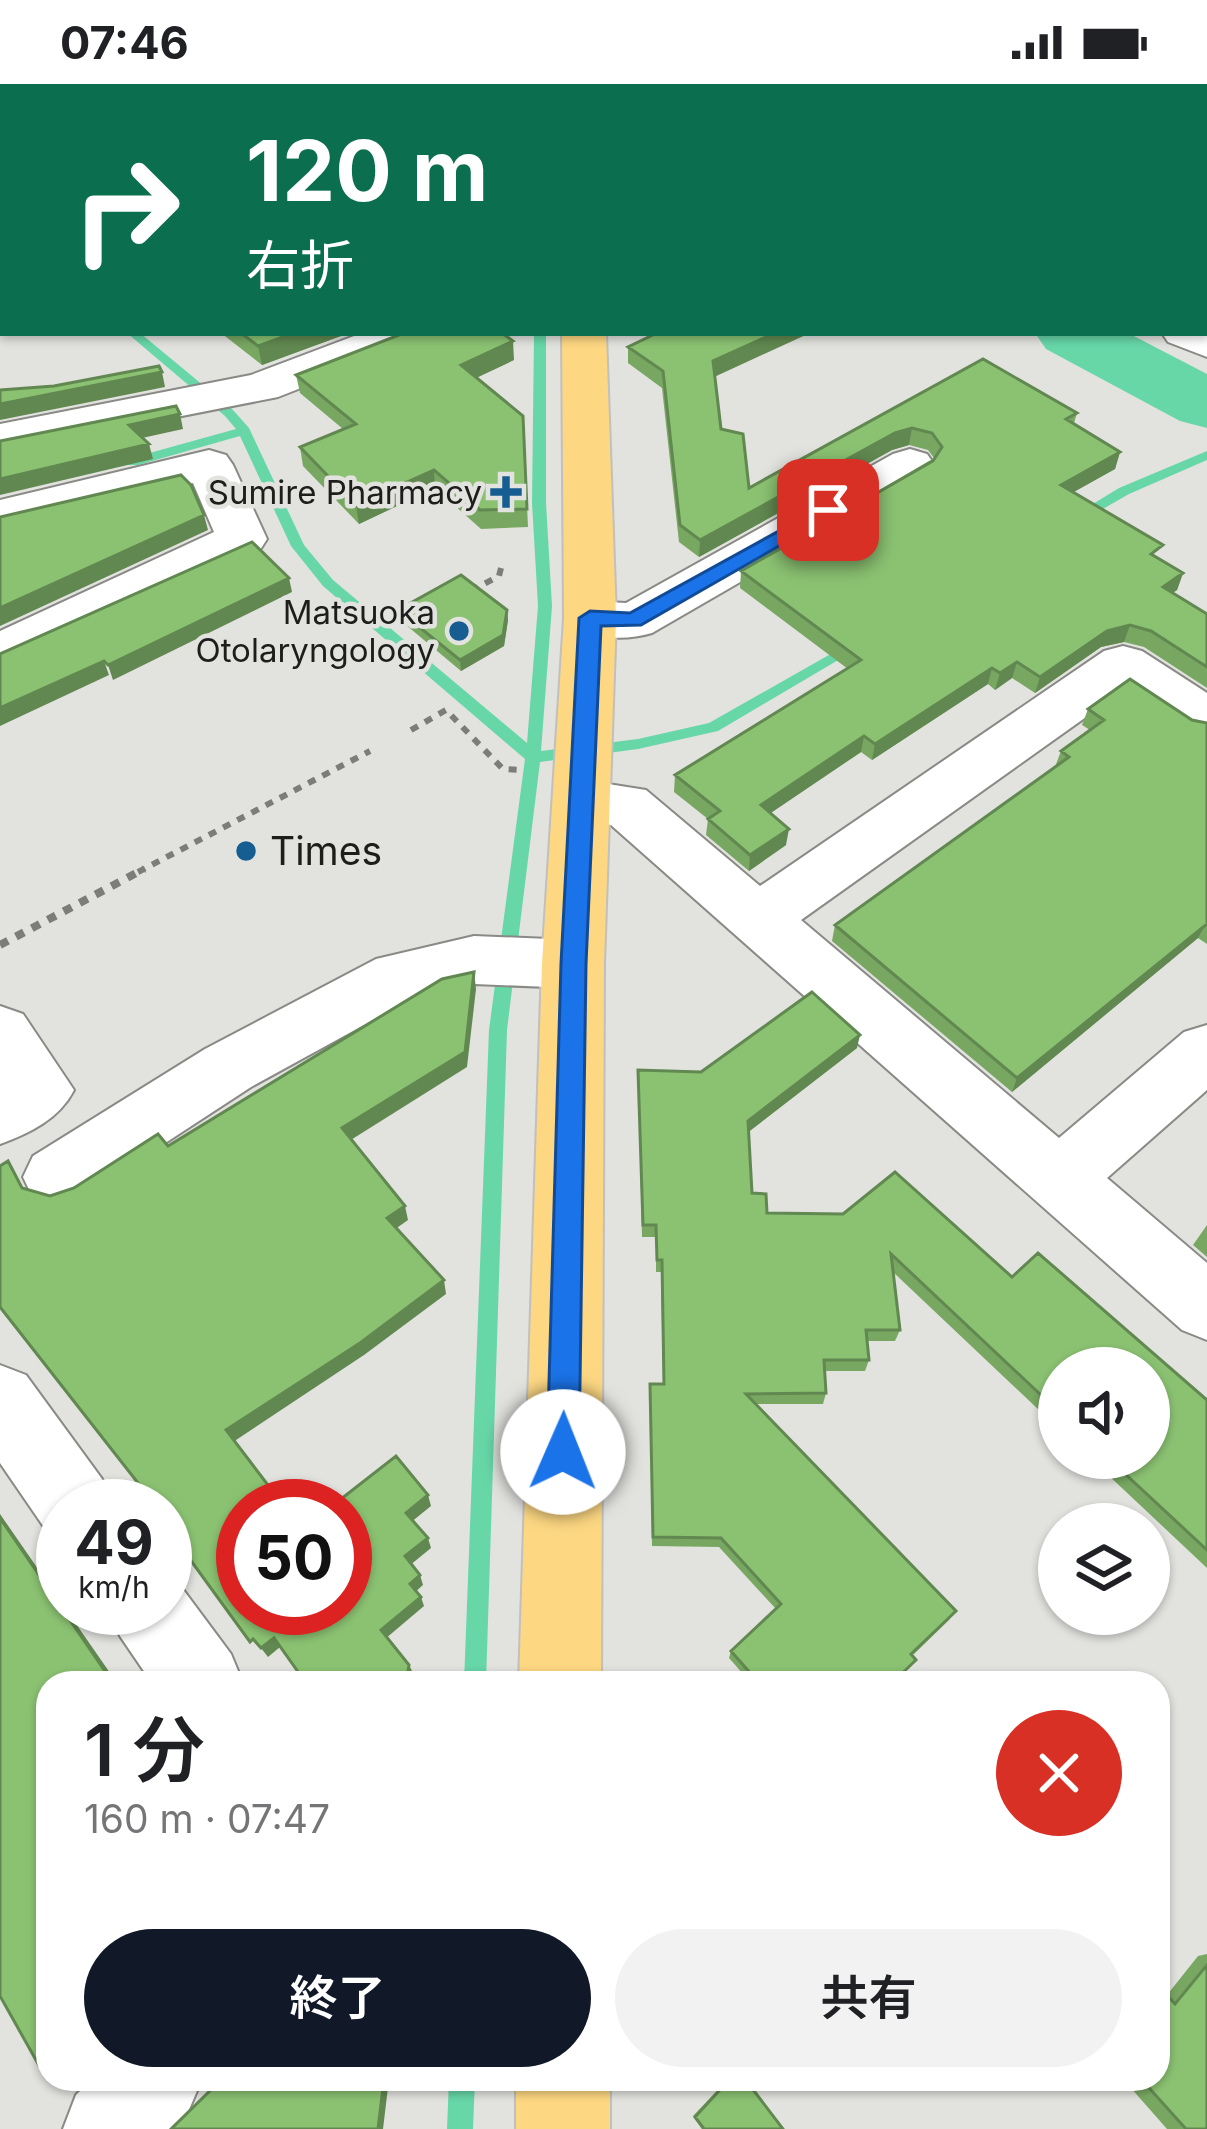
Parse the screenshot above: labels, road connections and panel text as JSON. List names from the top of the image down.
{
  "places": {
    "health": ["Sumire Pharmacy"],
    "other": ["Matsuoka Otolaryngology", "Times"]
  },
  "page": {
    "status": "07:46",
    "turn": ["120 m", "右折"],
    "speed": "49 km/h",
    "limit": "50",
    "heading": ["1 分", "160 m · 07:47"],
    "buttons": ["終了", "共有"]
  }
}
